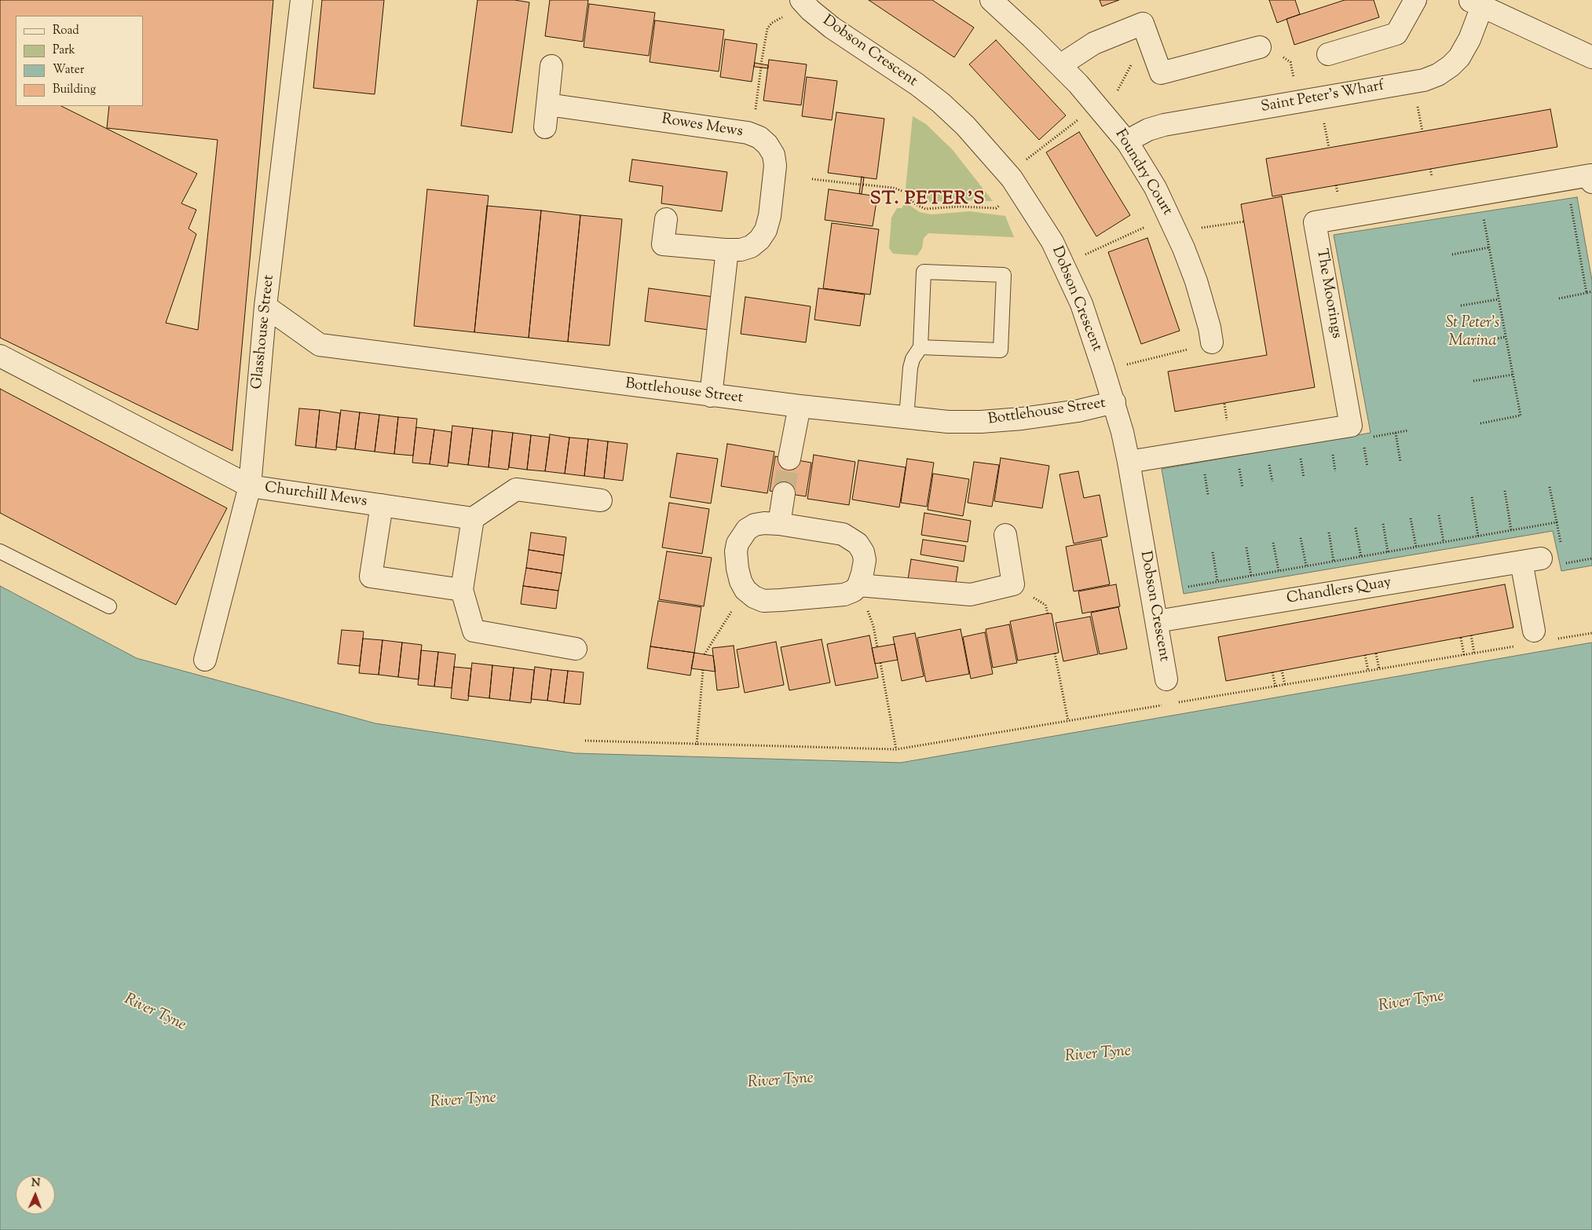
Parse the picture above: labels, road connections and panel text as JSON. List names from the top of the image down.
{
  "streets": {
    "street": [
      "Dobson Crescent",
      "Saint Peter's Wharf",
      "Rowes Mews",
      "Foundry Court",
      "The Moorings",
      "Glasshouse Street",
      "Bottlehouse Street",
      "Churchill Mews",
      "Chandlers Quay"
    ]
  },
  "crossings": [
    ["Dobson Crescent", "The Moorings"],
    ["Dobson Crescent", "Bottlehouse Street"],
    ["Dobson Crescent", "Chandlers Quay"],
    ["Saint Peter's Wharf", "Foundry Court"],
    ["Glasshouse Street", "Bottlehouse Street"],
    ["Glasshouse Street", "Churchill Mews"]
  ],
  "districts": ["ST. PETER'S"],
  "water": ["St Peter's Marina", "River Tyne"],
  "legend": [
    "Road",
    "Park",
    "Water",
    "Building"
  ],
  "north": "top"
}
